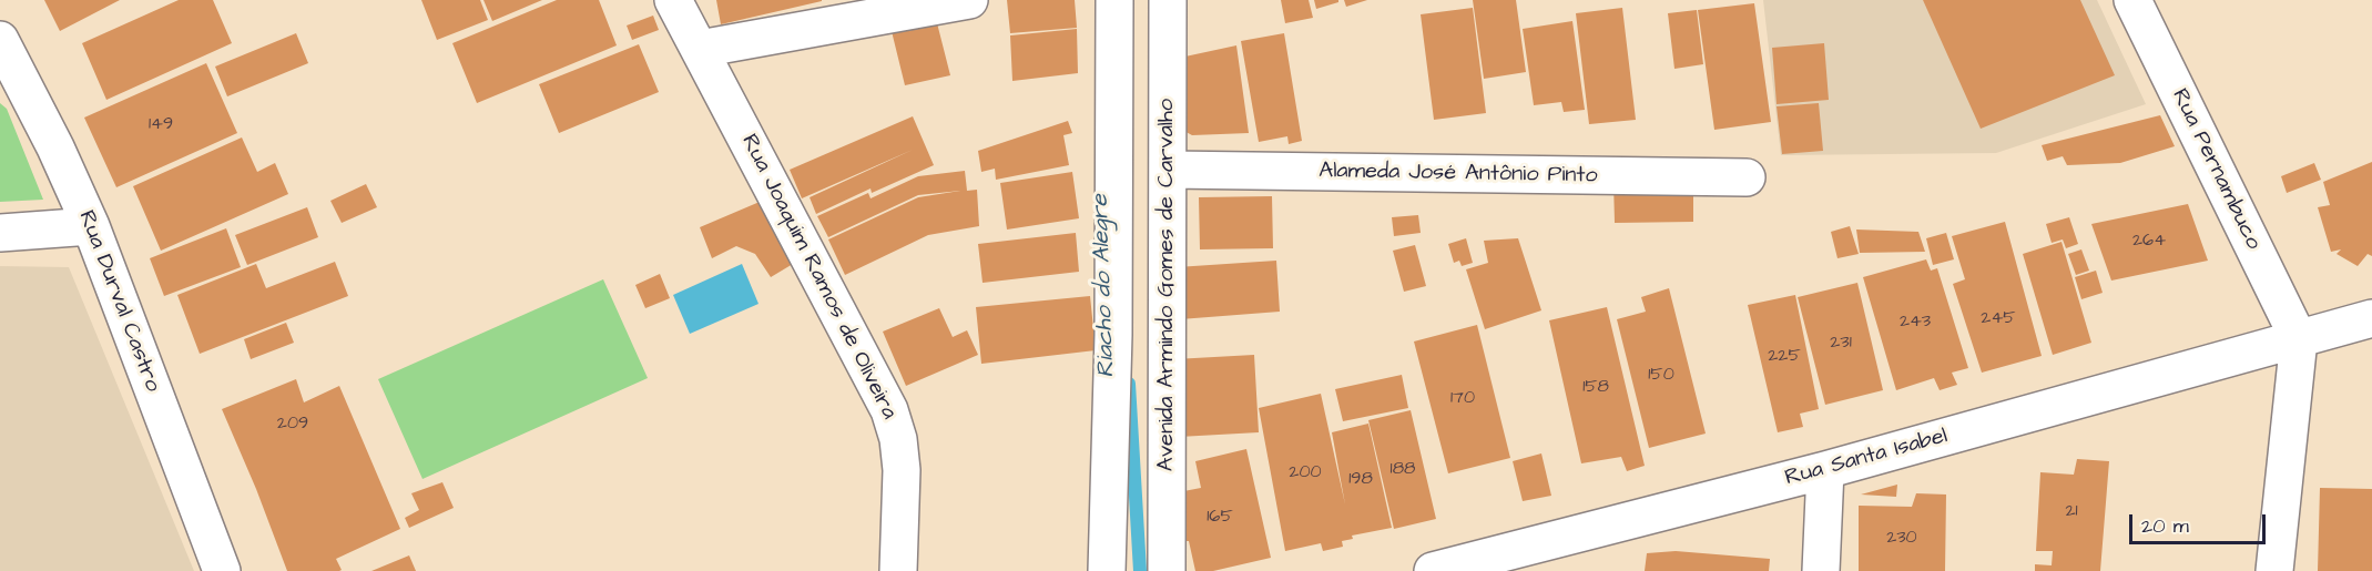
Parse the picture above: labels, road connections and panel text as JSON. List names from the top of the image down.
{
  "streets": {
    "street": [
      "Rua Pernambuco",
      "Alameda José Antônio Pinto",
      "Rua Joaquim Ramos de Oliveira",
      "Avenida Armindo Gomes de Carvalho",
      "Rua Durval Castro",
      "Rua Santa Isabel"
    ]
  },
  "crossings": [
    ["Rua Pernambuco", "Rua Santa Isabel"],
    ["Alameda José Antônio Pinto", "Avenida Armindo Gomes de Carvalho"]
  ],
  "water": ["Riacho do Alegre"],
  "house_numbers": [
    "149",
    "264",
    "245",
    "243",
    "231",
    "225",
    "150",
    "158",
    "170",
    "209",
    "188",
    "200",
    "198",
    "21",
    "165",
    "230"
  ],
  "scale_bar": "20 m"
}
